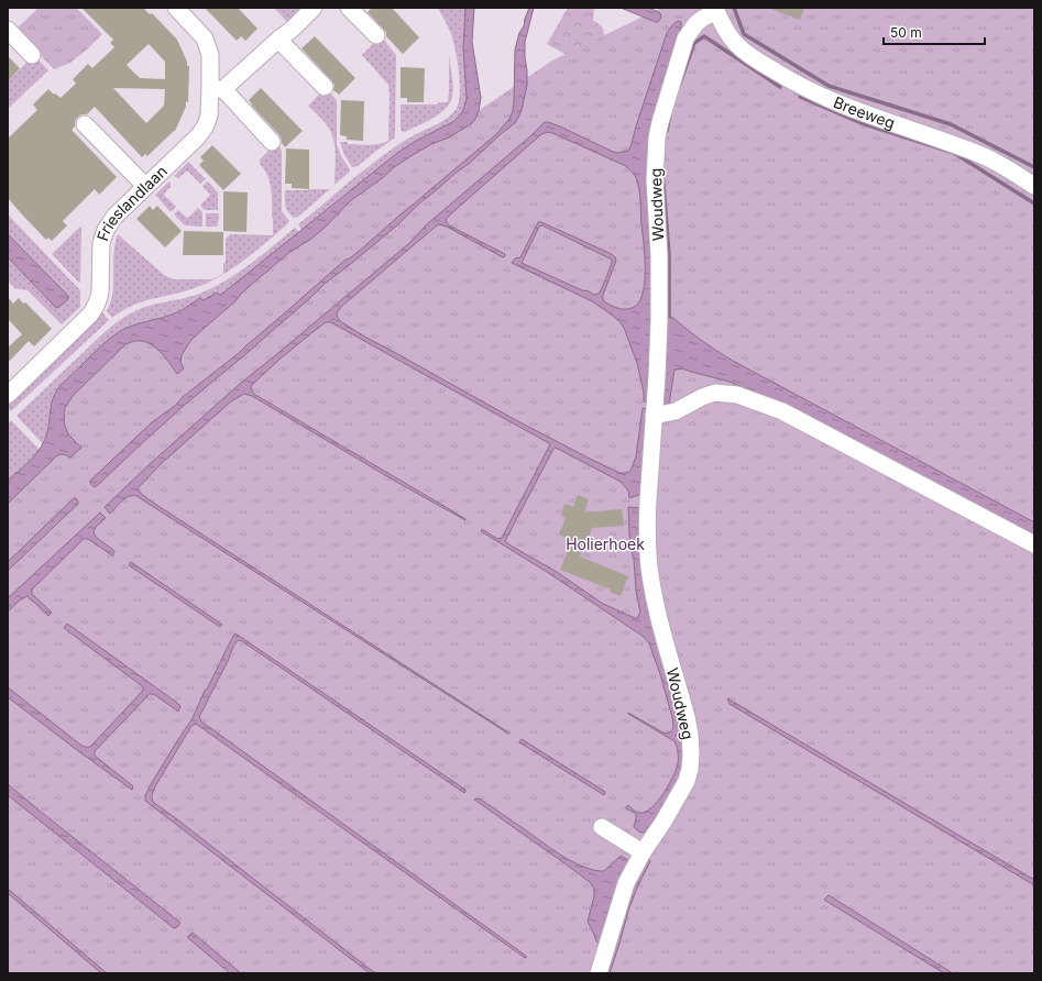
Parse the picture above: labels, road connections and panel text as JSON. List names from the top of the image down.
{
  "streets": {
    "street": ["Breeweg", "Woudweg", "Frieslandlaan"]
  },
  "crossings": [
    ["Breeweg", "Woudweg"]
  ],
  "parks": ["Holierhoek"],
  "scale_bar": "50 m"
}
